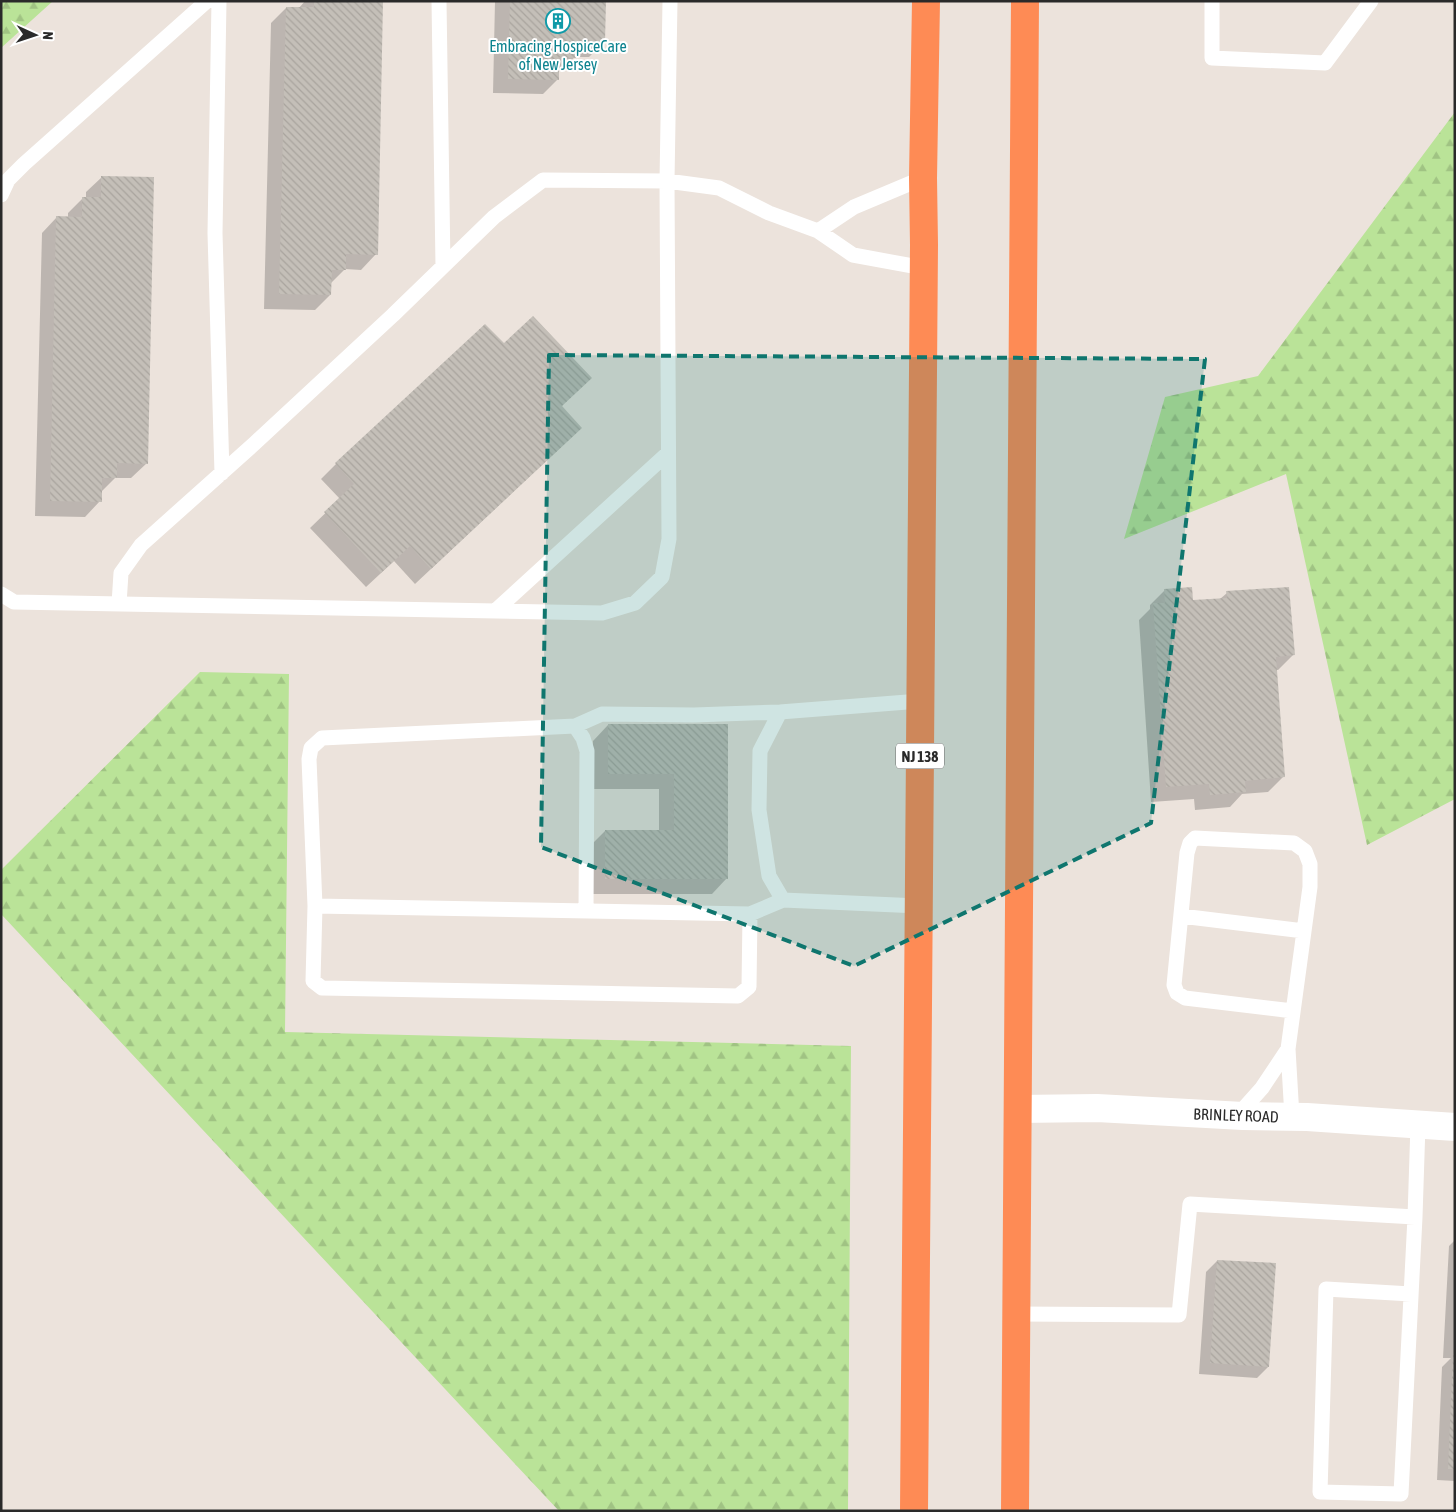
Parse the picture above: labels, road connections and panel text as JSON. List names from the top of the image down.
{
  "streets": {
    "highway": ["NJ 138"],
    "street": ["BRINLEY ROAD"]
  },
  "places": {
    "building": ["Embracing HospiceCare of New Jersey"]
  },
  "north": "right"
}
